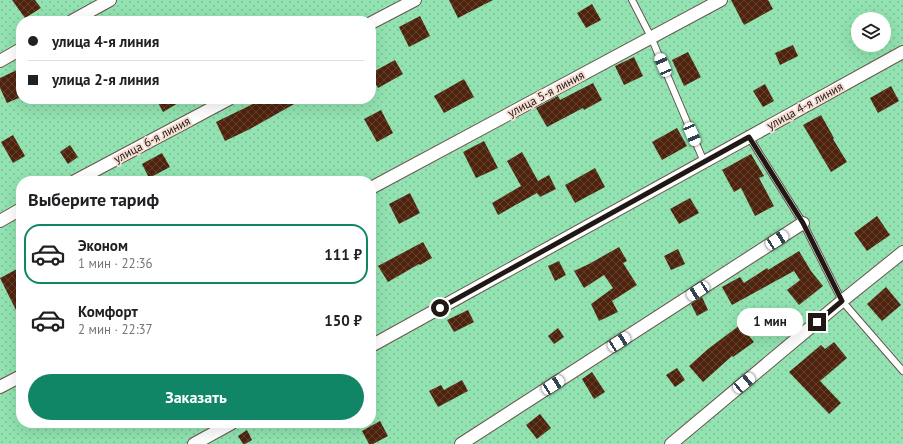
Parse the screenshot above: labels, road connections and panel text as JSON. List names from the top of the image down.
{
  "streets": {
    "street": ["улица 5-я линия", "улица 4-я линия", "улица 6-я линия"]
  },
  "page": {
    "banner": ["улица 4-я линия", "улица 2-я линия"],
    "heading": "Выберите тариф",
    "list": [
      {
        "name": "Эконом",
        "note": "1 мин · 22:36",
        "value": "111 ₽"
      },
      {
        "name": "Комфорт",
        "note": "2 мин · 22:37",
        "value": "150 ₽"
      }
    ],
    "bubble": "1 мин",
    "buttons": "Заказать"
  }
}
